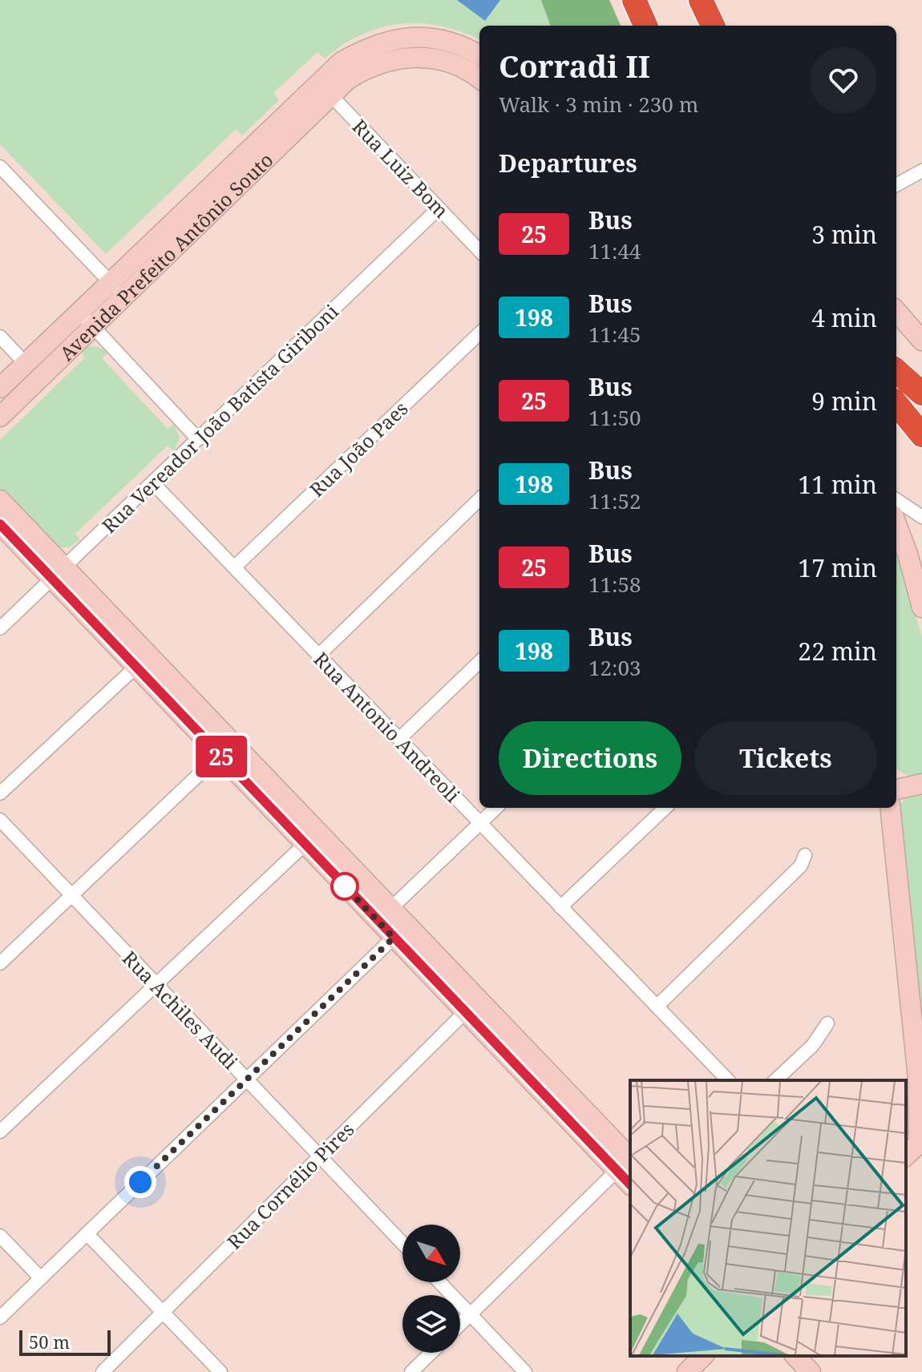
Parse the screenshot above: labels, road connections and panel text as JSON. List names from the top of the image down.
{
  "streets": {
    "street": [
      "Rua Luiz Bom",
      "Avenida Prefeito Antônio Souto",
      "Rua Vereador João Batista Giriboni",
      "Rua João Paes",
      "Rua Antonio Andreoli",
      "Rua Achiles Audi",
      "Rua Cornélio Pires"
    ]
  },
  "crossings": [
    ["Rua Luiz Bom", "Avenida Prefeito Antônio Souto"],
    ["Rua Luiz Bom", "Rua Vereador João Batista Giriboni"],
    ["Rua Vereador João Batista Giriboni", "Rua Antonio Andreoli"],
    ["Rua João Paes", "Rua Antonio Andreoli"],
    ["Rua Achiles Audi", "Rua Cornélio Pires"]
  ],
  "lines": ["bus line 25"],
  "scale_bar": "50 m",
  "north": "bottom right",
  "page": {
    "on_map": "25",
    "heading": [
      ["Corradi II", "Walk · 3 min · 230 m"],
      "Departures"
    ],
    "list": [
      {
        "mark": "25",
        "name": "Bus",
        "note": "11:44",
        "value": "3 min"
      },
      {
        "mark": "198",
        "name": "Bus",
        "note": "11:45",
        "value": "4 min"
      },
      {
        "mark": "25",
        "name": "Bus",
        "note": "11:50",
        "value": "9 min"
      },
      {
        "mark": "198",
        "name": "Bus",
        "note": "11:52",
        "value": "11 min"
      },
      {
        "mark": "25",
        "name": "Bus",
        "note": "11:58",
        "value": "17 min"
      },
      {
        "mark": "198",
        "name": "Bus",
        "note": "12:03",
        "value": "22 min"
      }
    ],
    "buttons": ["Directions", "Tickets"],
    "scale": "50 m"
  }
}
